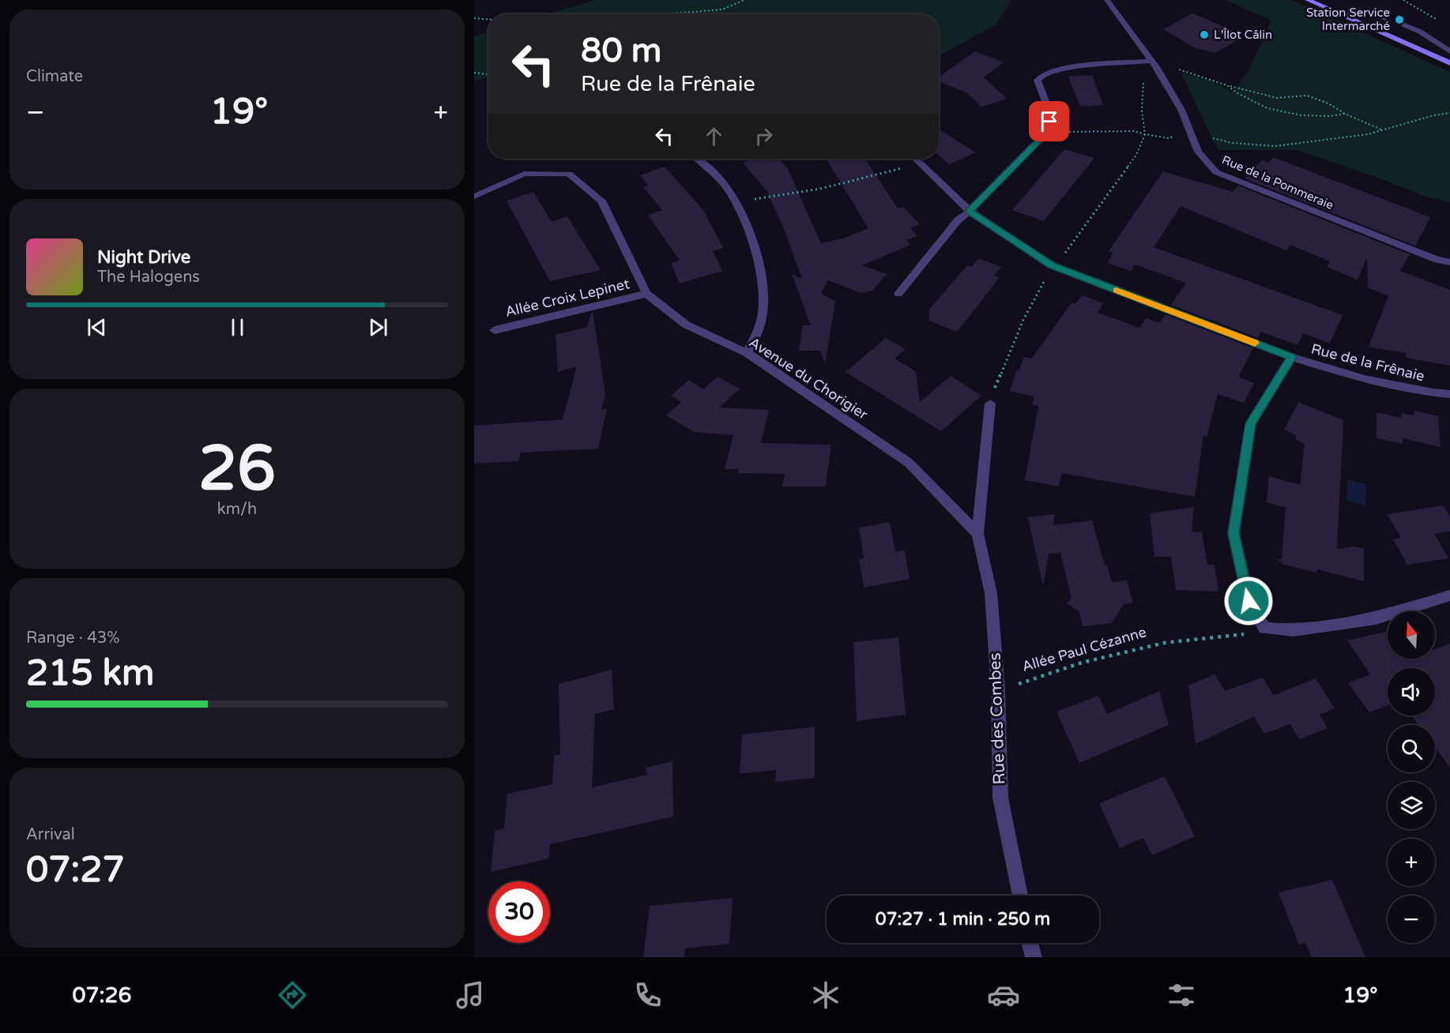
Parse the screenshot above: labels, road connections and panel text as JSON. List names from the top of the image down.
{
  "streets": {
    "street": [
      "Rue de la Pommeraie",
      "Allée Croix Lepinet",
      "Rue de la Frênaie",
      "Avenue du Chorigier",
      "Rue des Combes"
    ],
    "path": ["Allée Paul Cézanne"]
  },
  "crossings": [
    ["Allée Croix Lepinet", "Avenue du Chorigier"],
    ["Avenue du Chorigier", "Rue des Combes"],
    ["Allée Paul Cézanne", "Rue des Combes"]
  ],
  "places": ["Station Service Intermarché", "L’Îlot Câlin"],
  "north": "top",
  "page": {
    "tile": [
      "Climate",
      ["26", "km/h"],
      ["Range · 43%", "215 km"],
      ["Arrival", "07:27"]
    ],
    "turn": ["80 m", "Rue de la Frênaie"],
    "heat": ["−", "19°", "+"],
    "song": ["Night Drive", "The Halogens"],
    "map_buttons": ["+", "−"],
    "limit": "30",
    "trip": "07:27 · 1 min · 250 m",
    "tabs": ["07:26", "19°"]
  }
}
